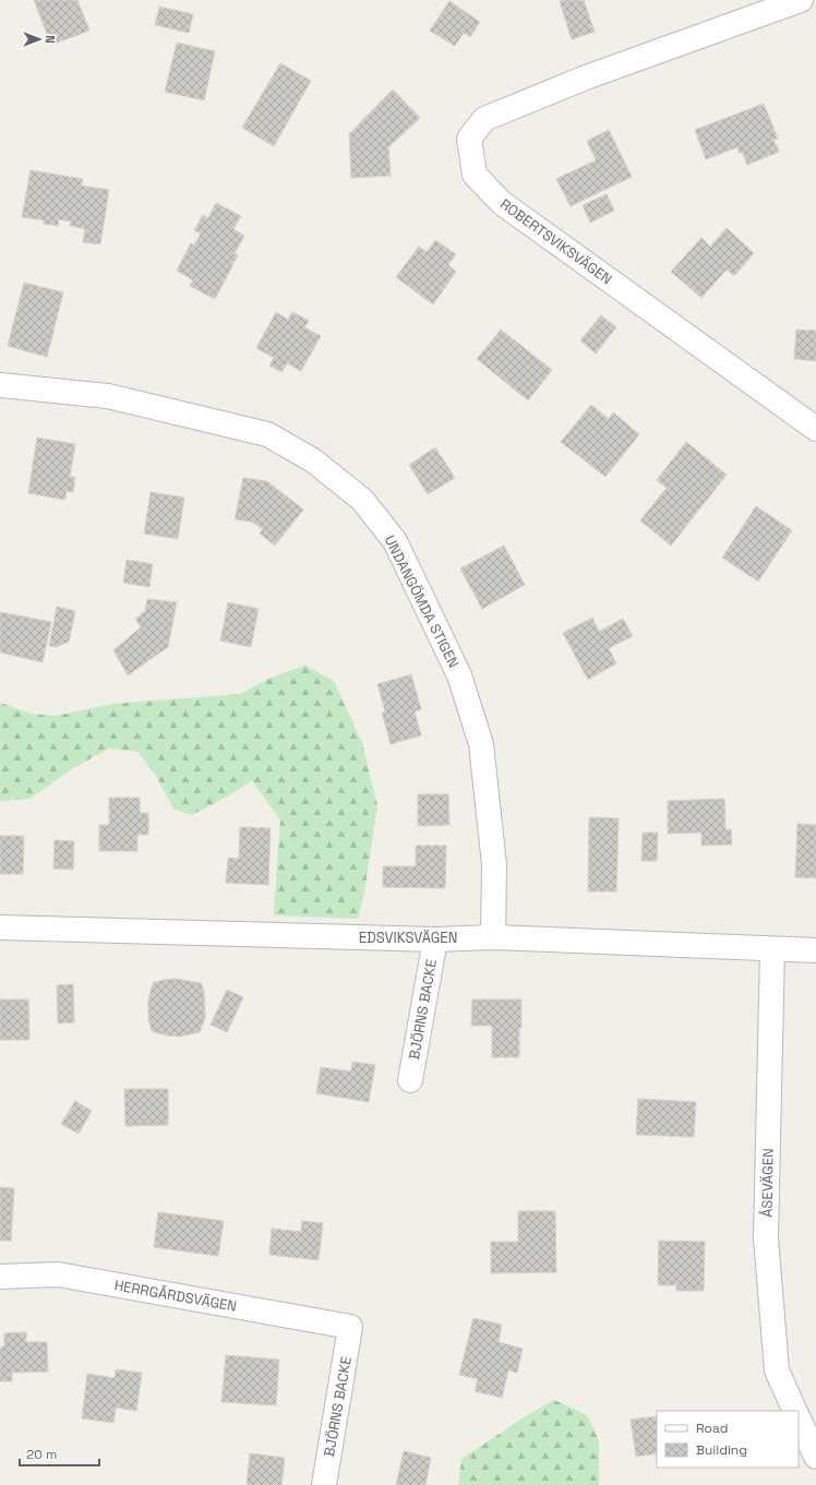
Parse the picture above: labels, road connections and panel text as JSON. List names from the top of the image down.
{
  "streets": {
    "street": [
      "ROBERTSVIKSVÄGEN",
      "UNDANGÖMDA STIGEN",
      "EDSVIKSVÄGEN",
      "BJÖRNS BACKE",
      "ÅSEVÄGEN",
      "HERRGÅRDSVÄGEN"
    ]
  },
  "crossings": [
    ["UNDANGÖMDA STIGEN", "EDSVIKSVÄGEN"],
    ["EDSVIKSVÄGEN", "BJÖRNS BACKE"],
    ["EDSVIKSVÄGEN", "ÅSEVÄGEN"],
    ["BJÖRNS BACKE", "HERRGÅRDSVÄGEN"]
  ],
  "legend": ["Road", "Building"],
  "scale_bar": "20 m",
  "north": "right"
}
